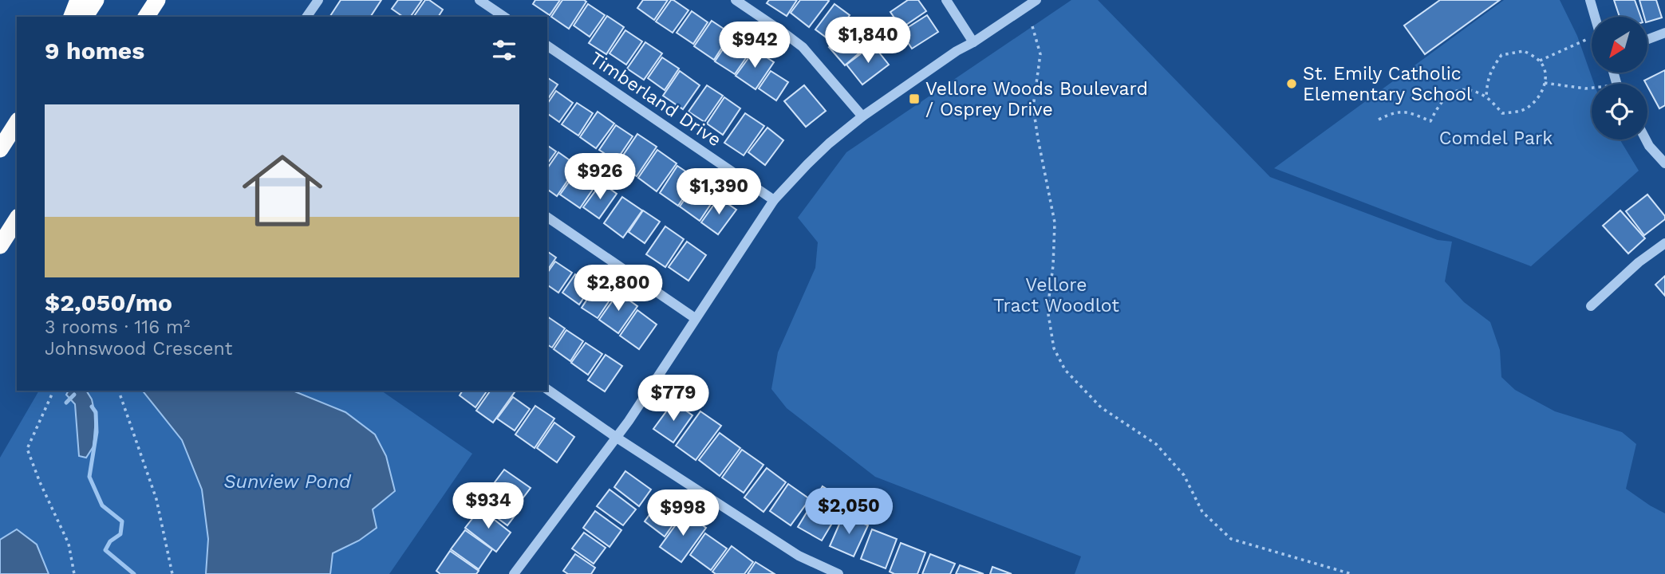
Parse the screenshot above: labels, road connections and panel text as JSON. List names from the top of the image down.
{
  "streets": {
    "street": ["Timberland Drive"]
  },
  "water": ["Sunview Pond"],
  "parks": ["Comdel Park", "Vellore Tract Woodlot"],
  "places": {
    "other": ["St. Emily Catholic Elementary School"],
    "transit": ["Vellore Woods Boulevard / Osprey Drive"]
  },
  "north": "bottom left",
  "page": {
    "price": [
      "$1,840",
      "$942",
      "$926",
      "$1,390",
      "$2,800",
      "$779",
      "$934",
      "$2,050",
      "$998"
    ],
    "heading": "9 homes",
    "list": [
      {
        "name": "$2,050/mo",
        "note": "3 rooms · 116 m² · Johnswood Crescent"
      }
    ]
  }
}
